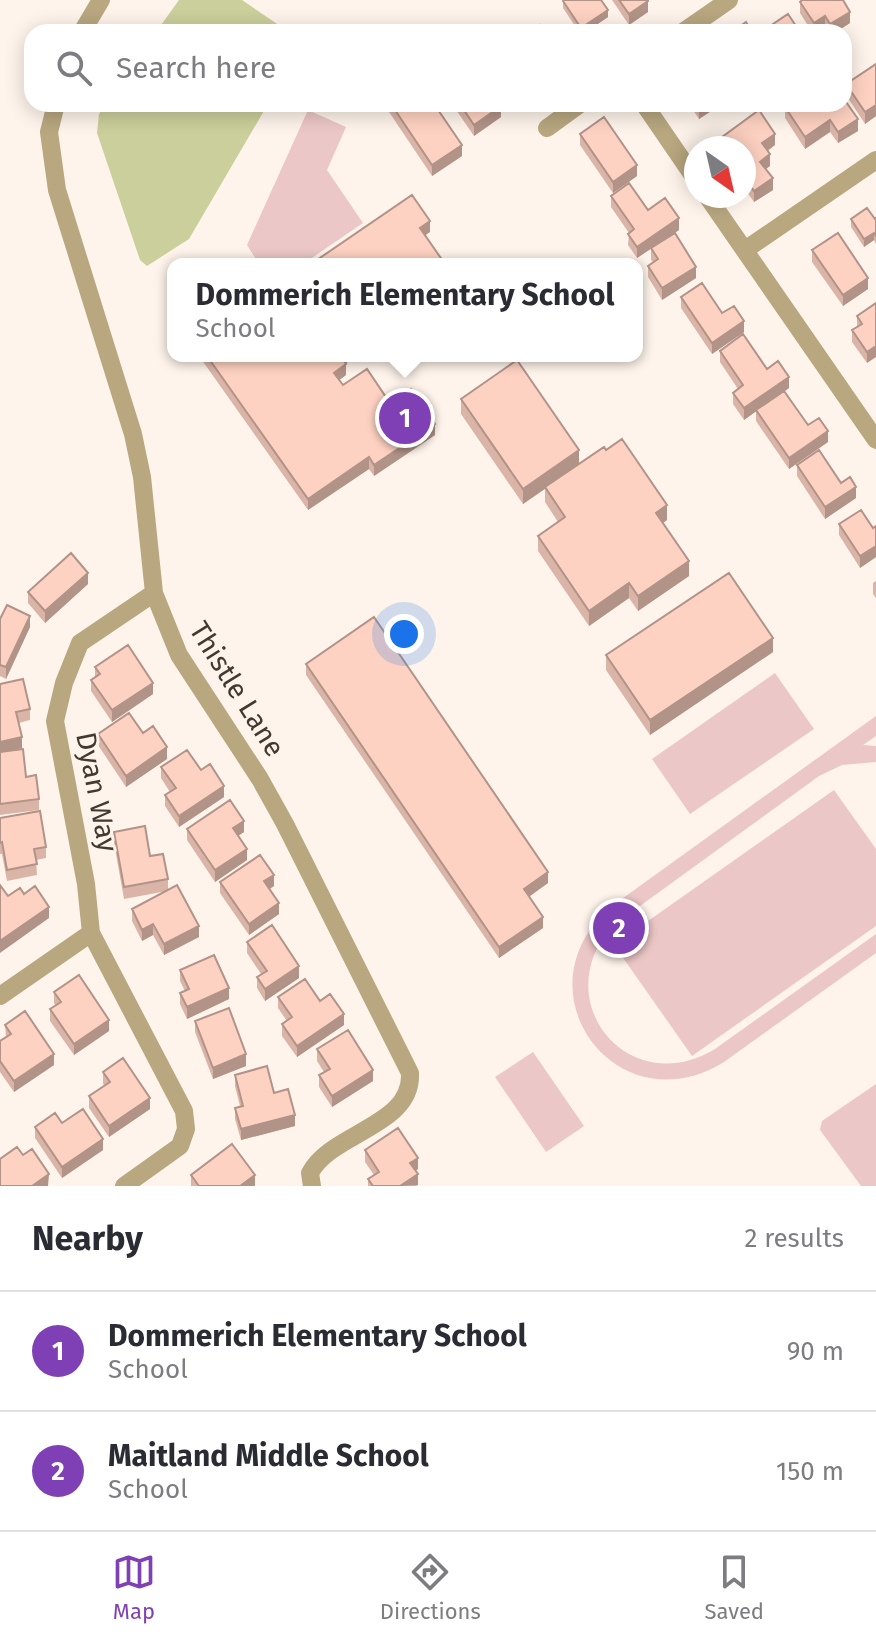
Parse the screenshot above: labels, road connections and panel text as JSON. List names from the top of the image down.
{
  "streets": {
    "street": ["Thistle Lane", "Dyan Way"]
  },
  "crossings": [
    ["Thistle Lane", "Dyan Way"]
  ],
  "north": "bottom right",
  "page": {
    "search": "Search here",
    "popup": ["Dommerich Elementary School", "School"],
    "pins": ["1", "2"],
    "heading": ["Nearby", "2 results"],
    "list": [
      {
        "mark": "1",
        "name": "Dommerich Elementary School",
        "note": "School",
        "value": "90 m"
      },
      {
        "mark": "2",
        "name": "Maitland Middle School",
        "note": "School",
        "value": "150 m"
      }
    ],
    "nav": ["Map", "Directions", "Saved"]
  }
}
